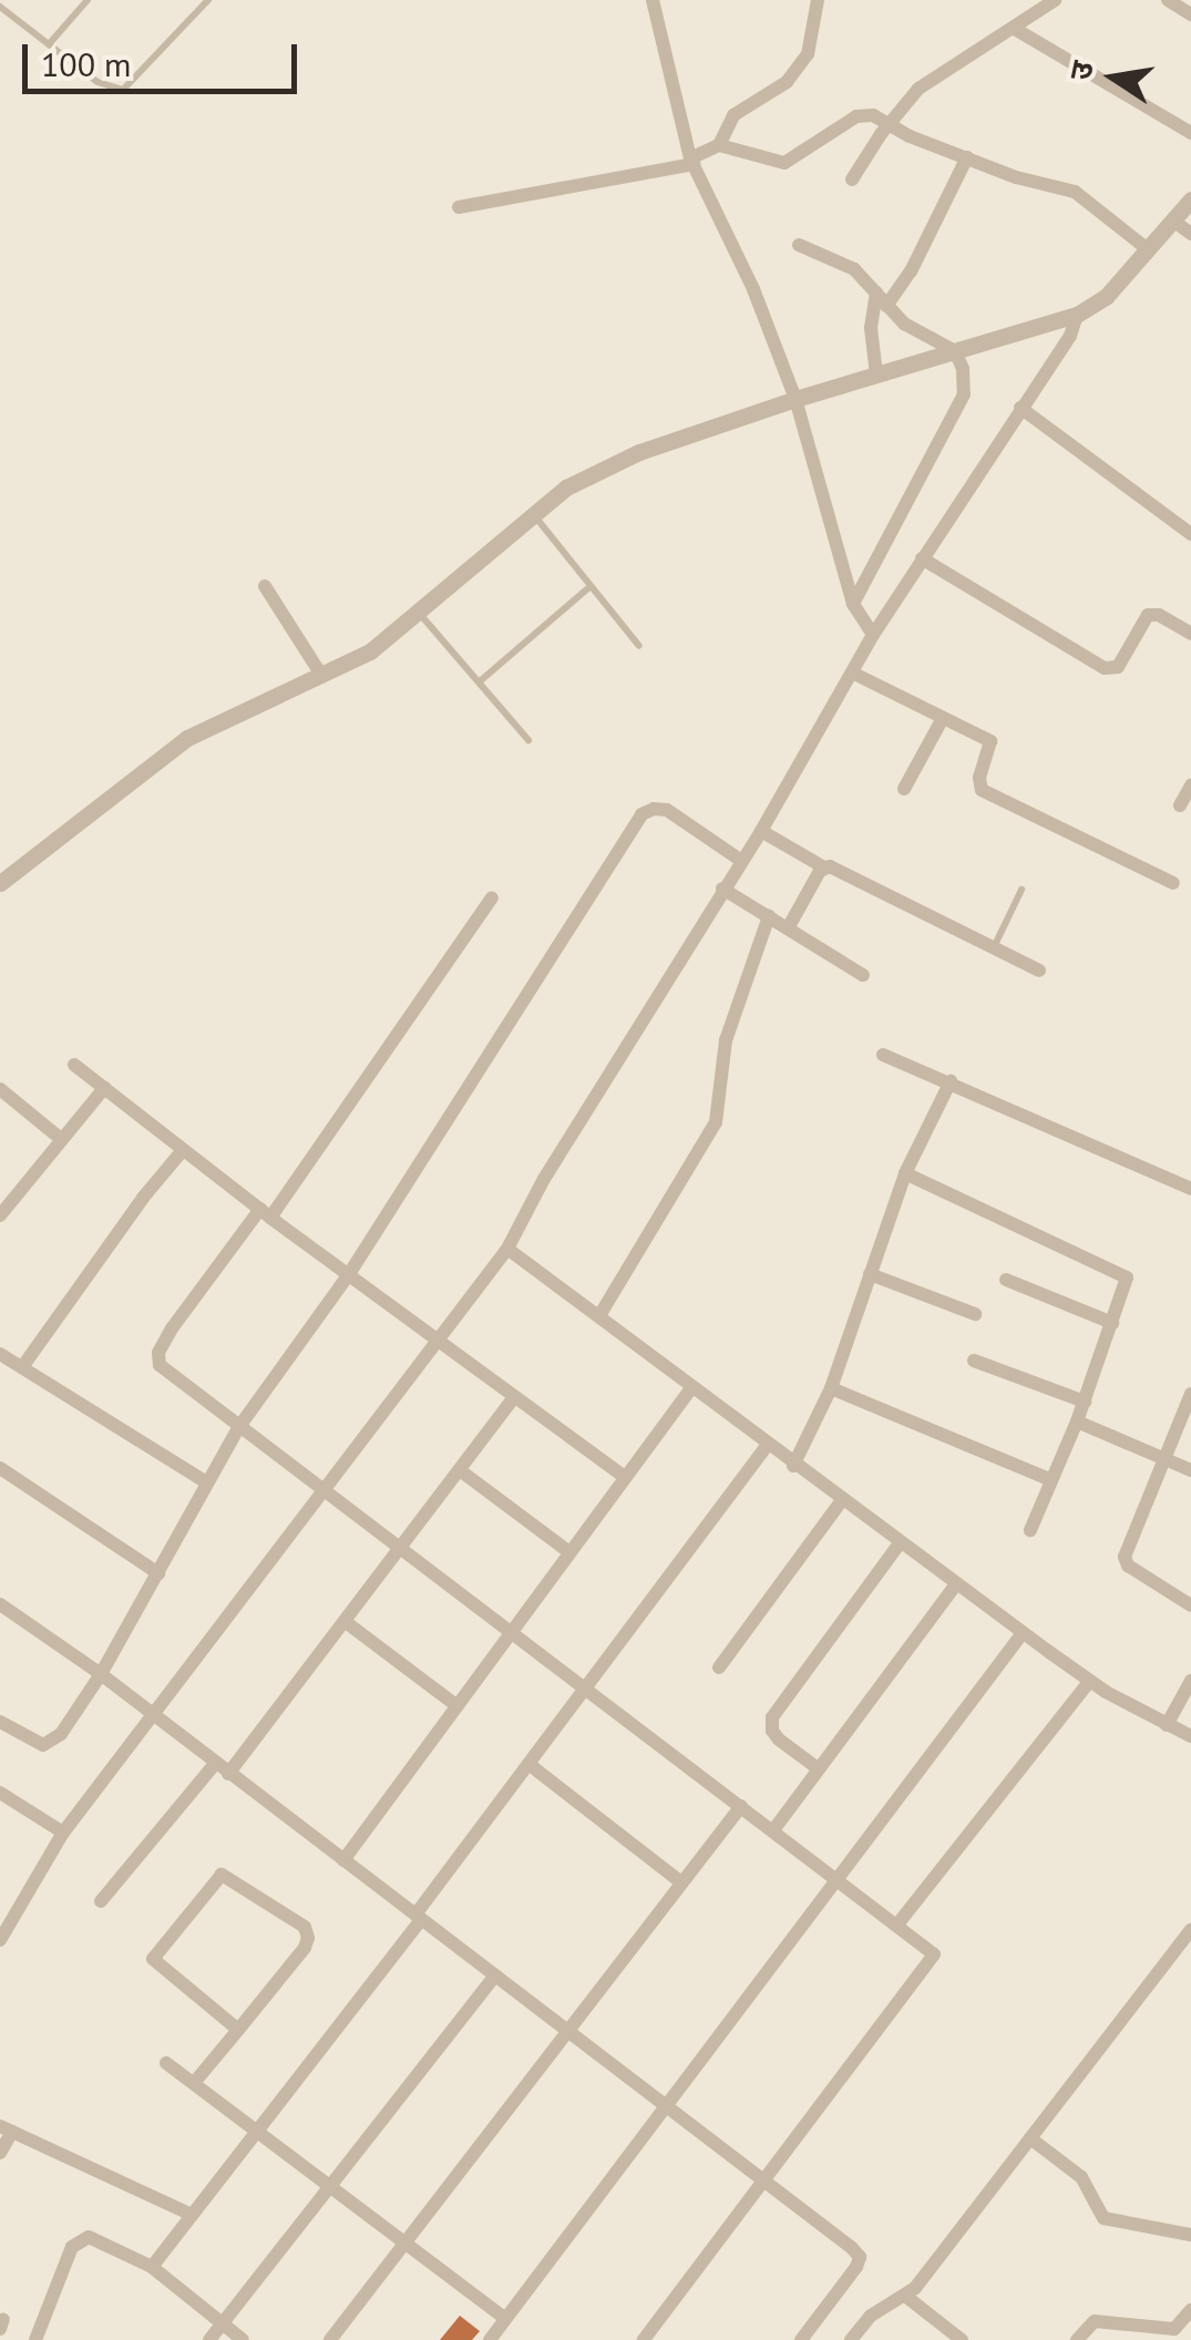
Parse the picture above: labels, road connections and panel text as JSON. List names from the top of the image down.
{
  "scale_bar": "100 m",
  "north": "left"
}
